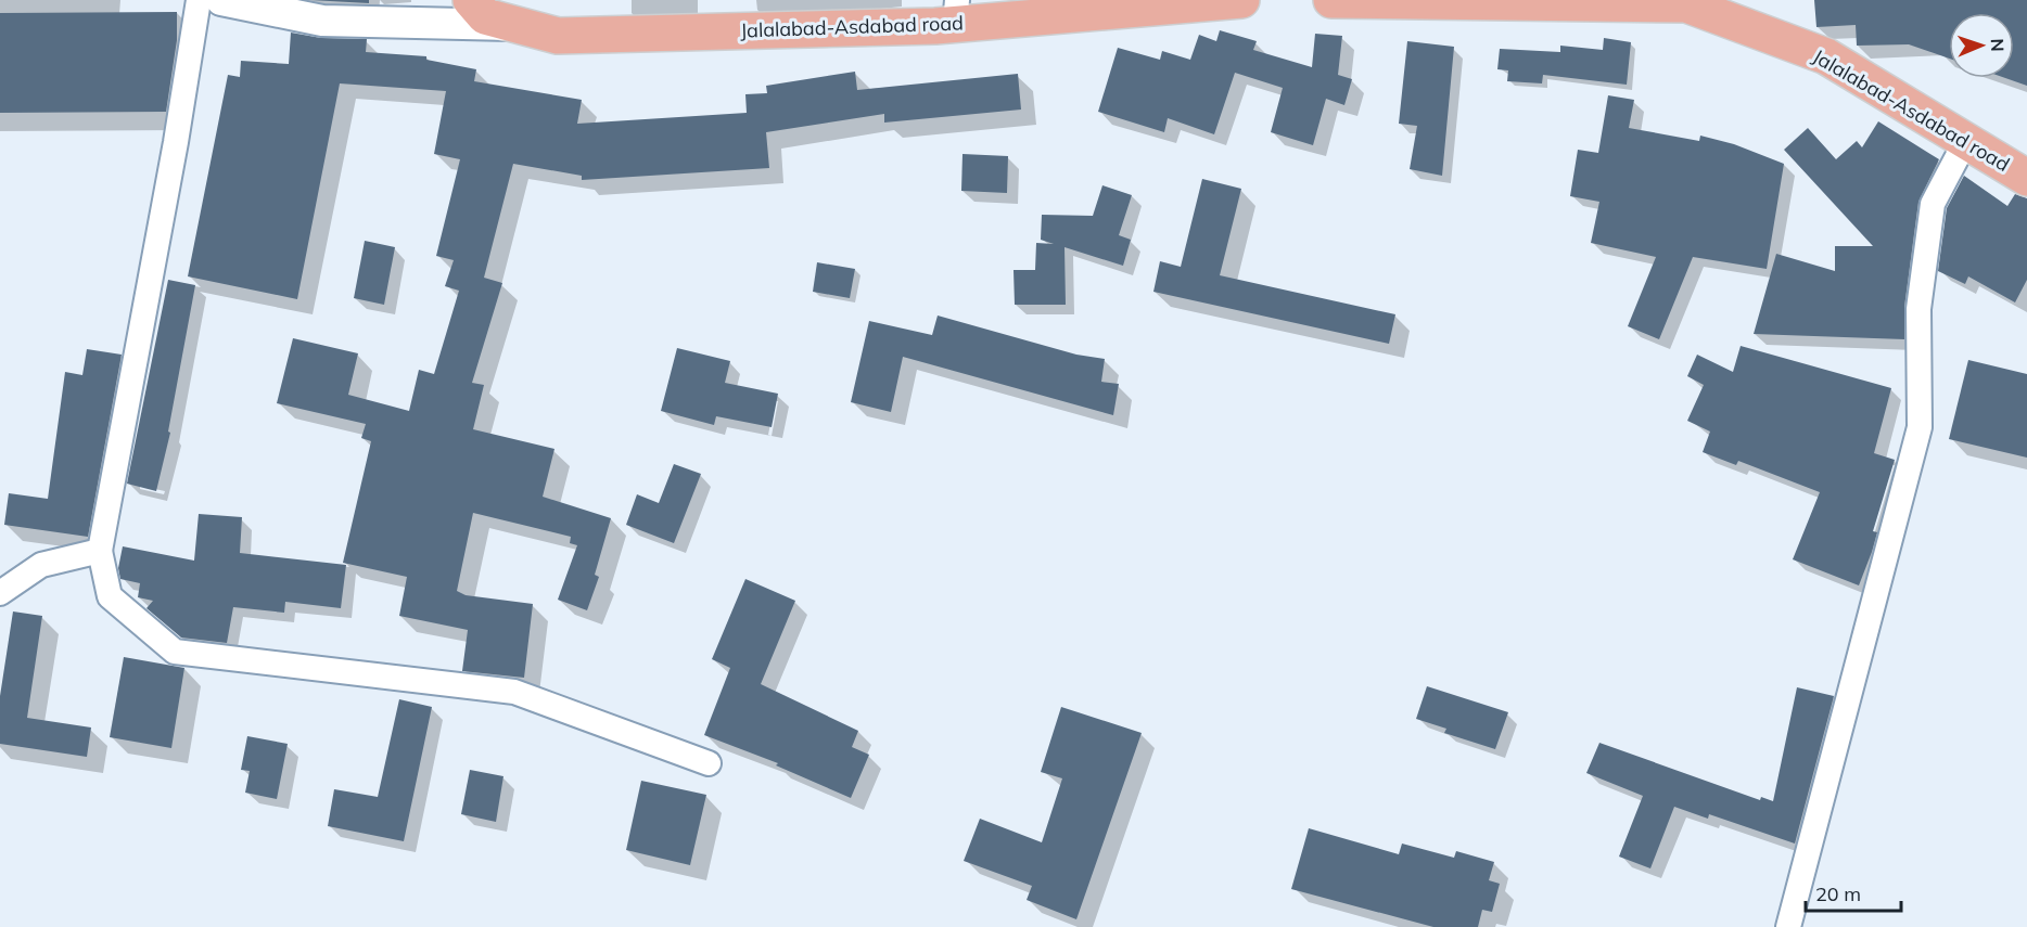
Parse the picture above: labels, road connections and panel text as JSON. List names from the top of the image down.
{
  "streets": {
    "main road": ["Jalalabad-Asdabad road"]
  },
  "scale_bar": "20 m",
  "north": "right"
}
